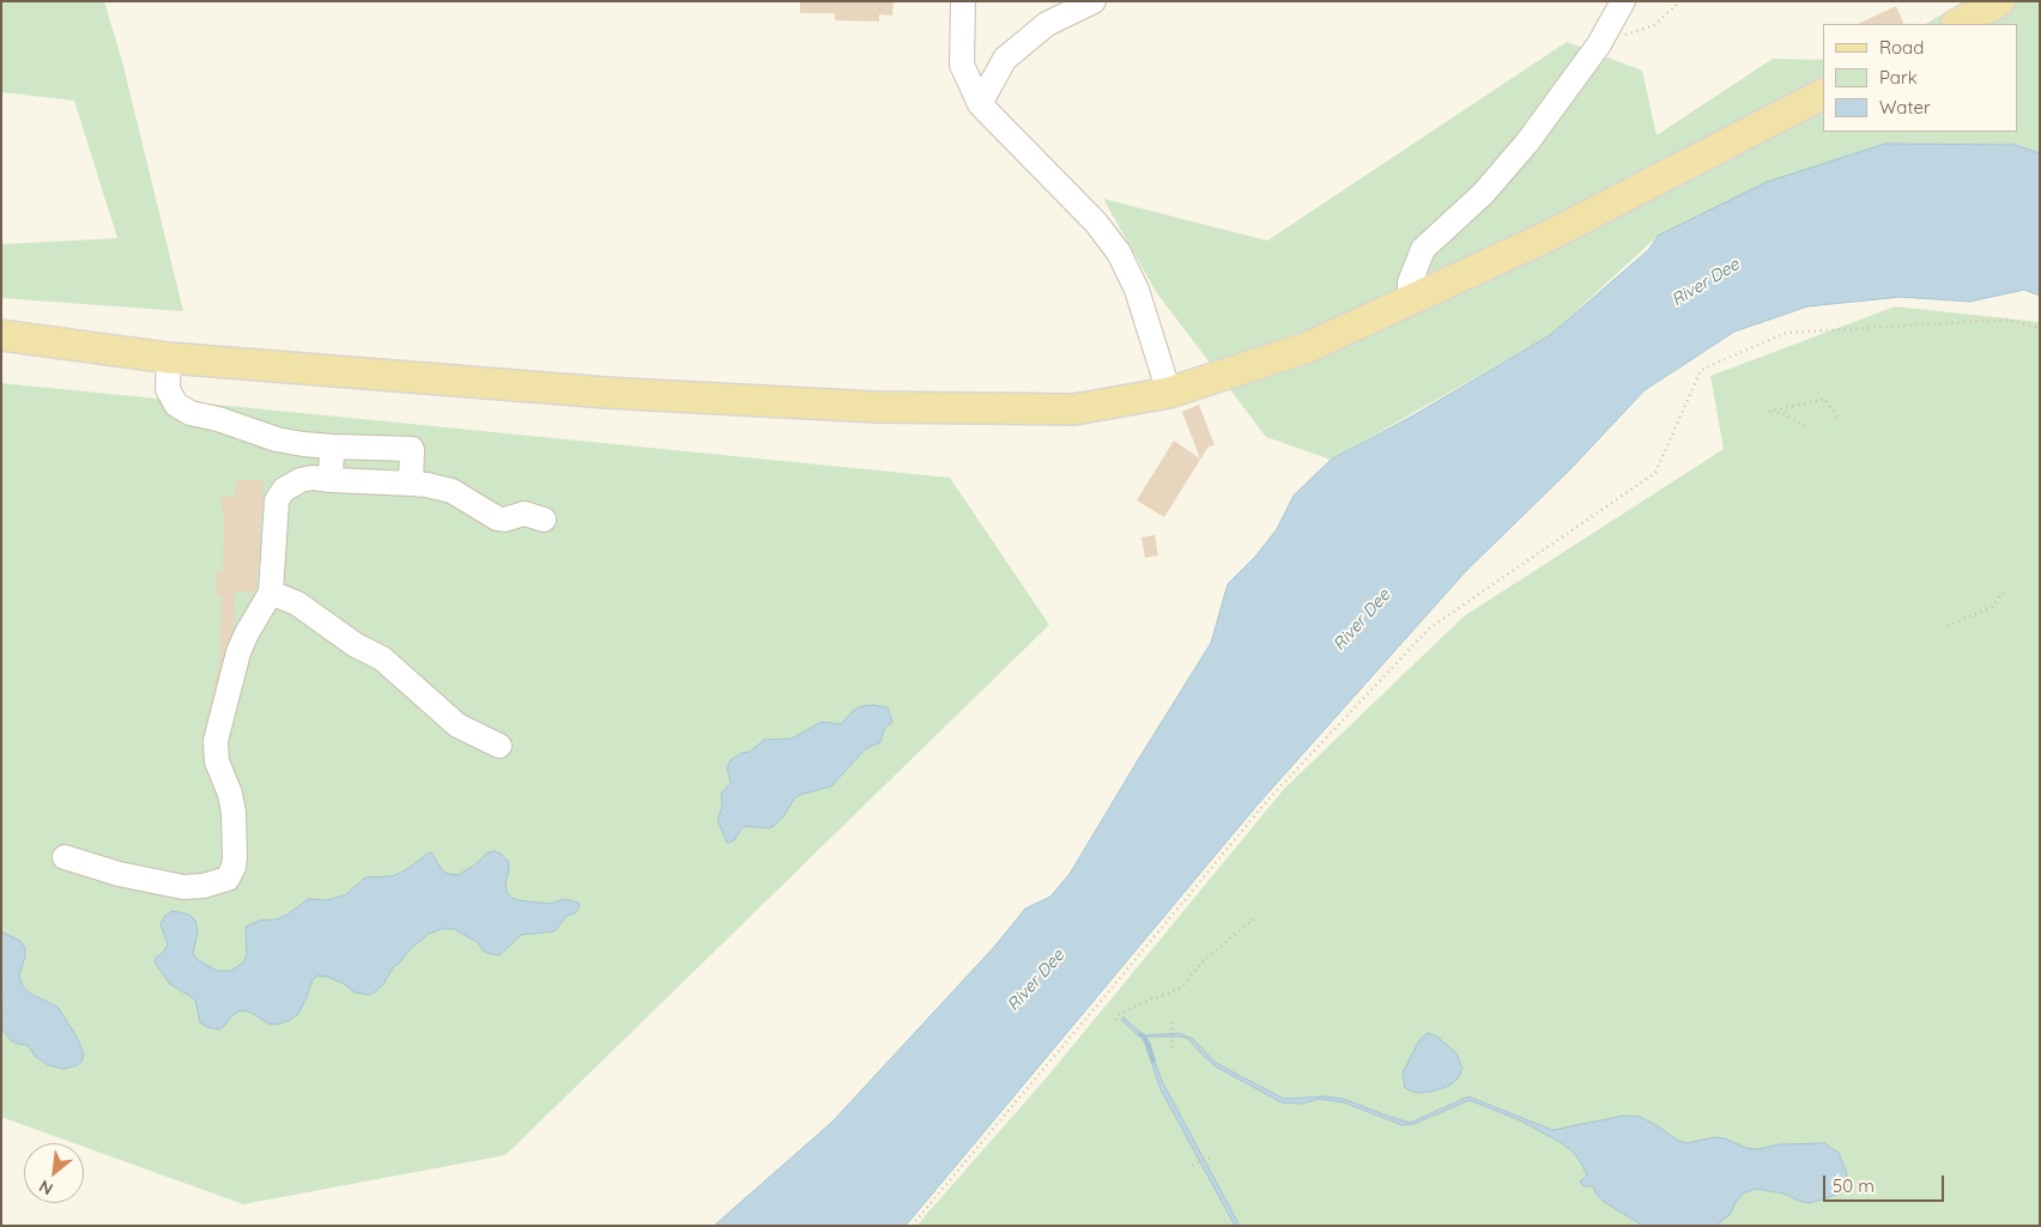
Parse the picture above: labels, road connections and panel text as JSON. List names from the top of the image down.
{
  "water": ["River Dee"],
  "legend": ["Road", "Park", "Water"],
  "scale_bar": "50 m",
  "north": "bottom left"
}
